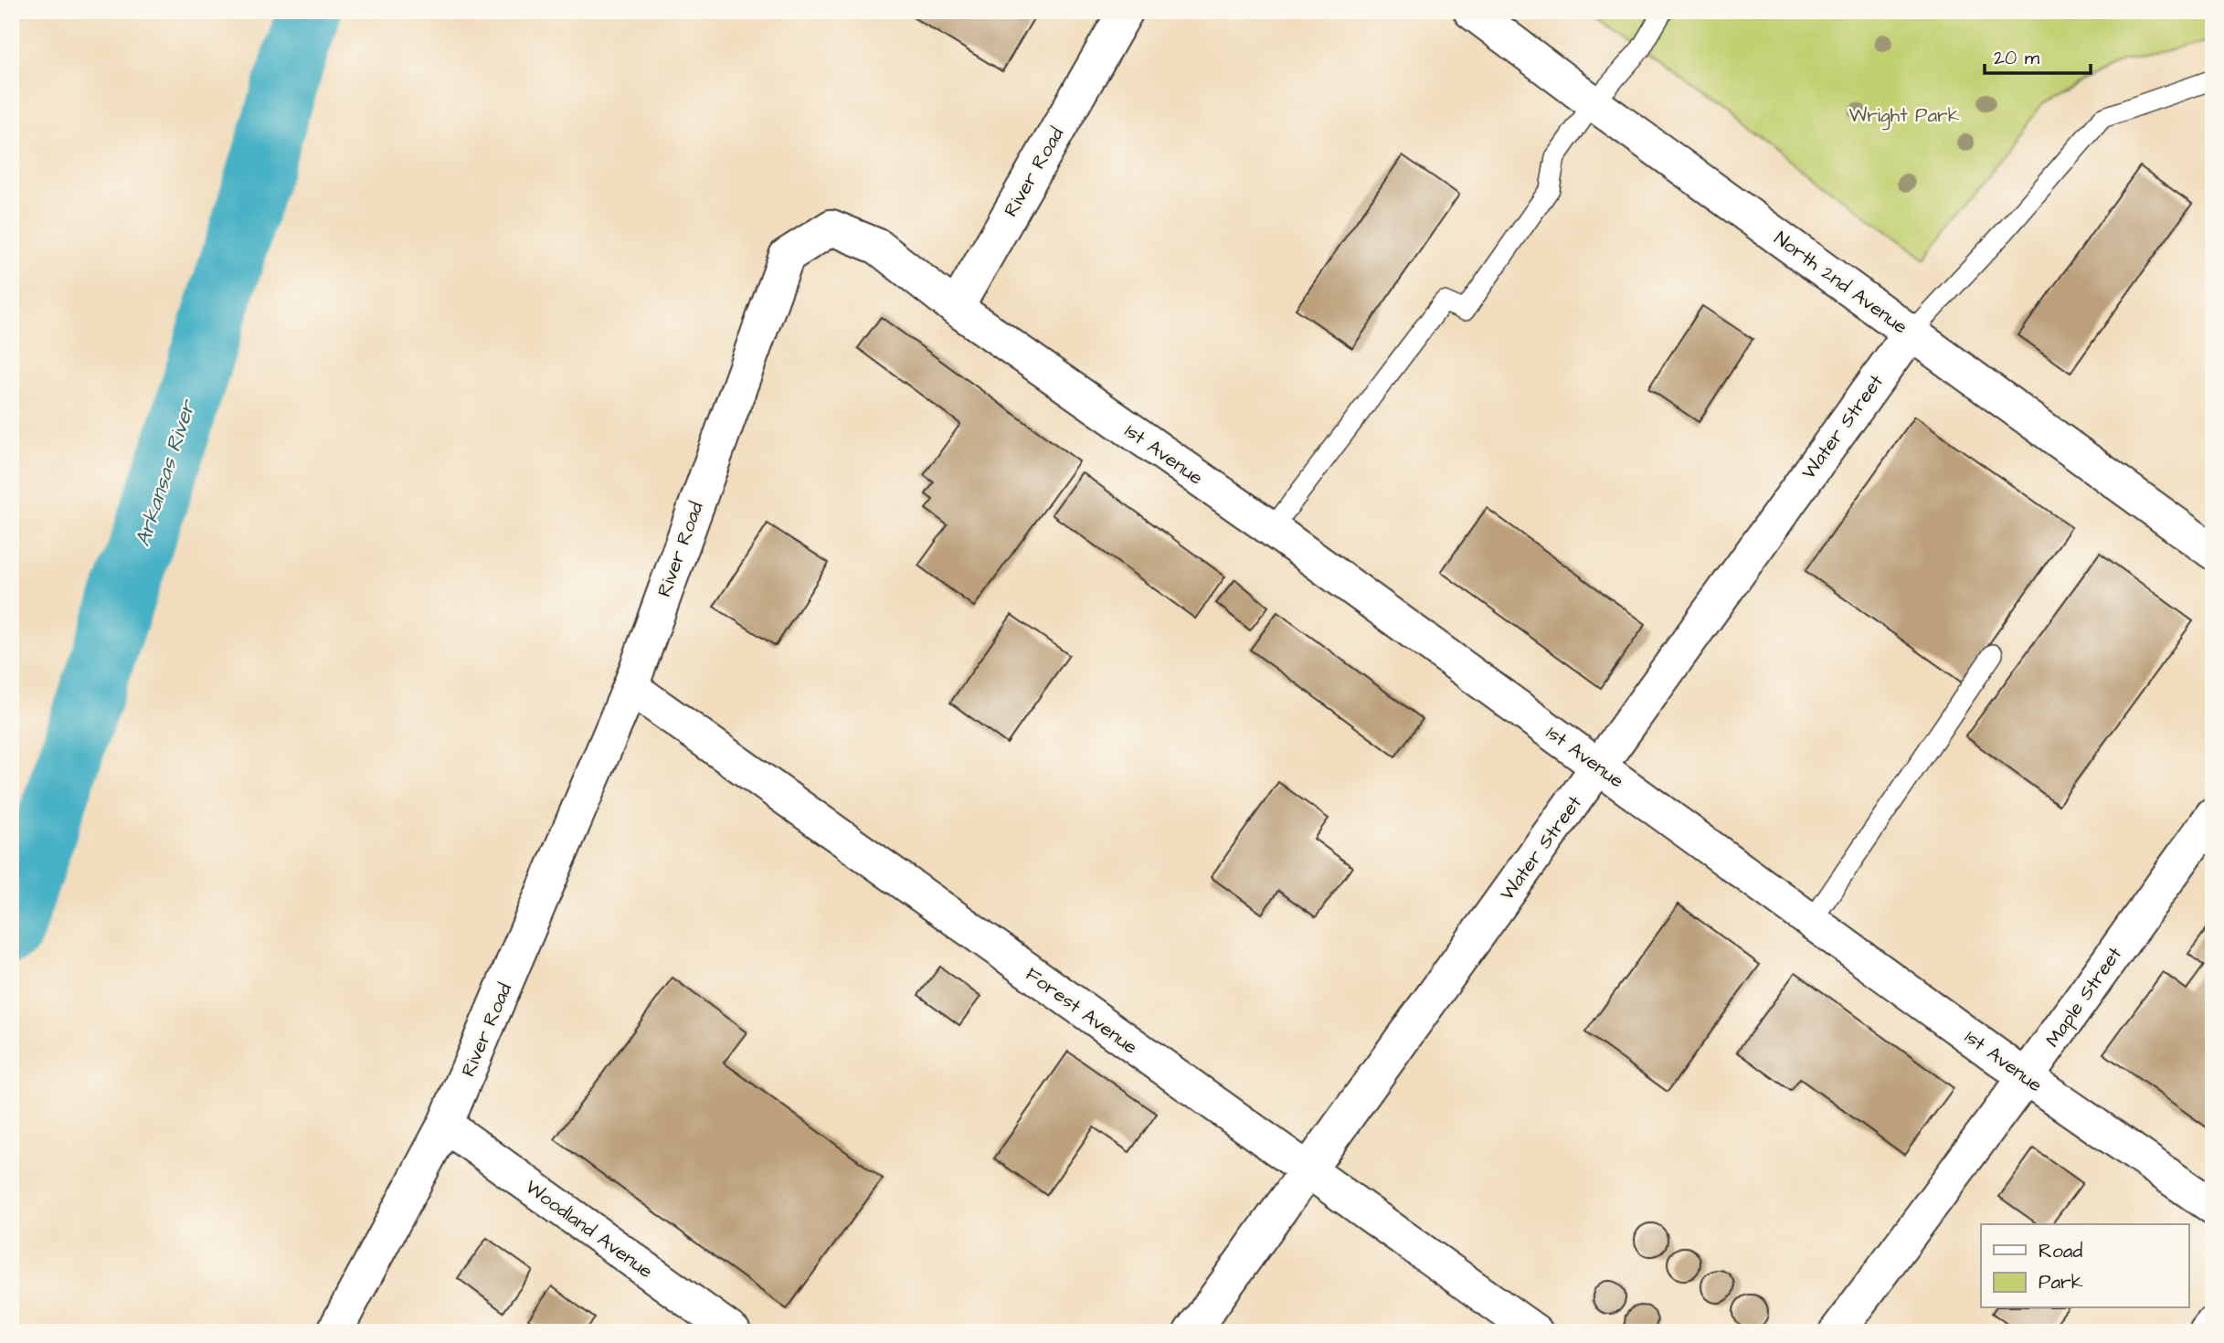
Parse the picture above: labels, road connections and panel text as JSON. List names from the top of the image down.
{
  "streets": {
    "street": [
      "River Road",
      "North 2nd Avenue",
      "Water Street",
      "1st Avenue",
      "Maple Street",
      "Forest Avenue",
      "Woodland Avenue"
    ]
  },
  "crossings": [
    ["River Road", "1st Avenue"],
    ["River Road", "Forest Avenue"],
    ["River Road", "Woodland Avenue"],
    ["North 2nd Avenue", "Water Street"],
    ["Water Street", "1st Avenue"],
    ["Water Street", "Forest Avenue"],
    ["1st Avenue", "Maple Street"]
  ],
  "water": ["Arkansas River"],
  "parks": ["Wright Park"],
  "legend": ["Road", "Park"],
  "scale_bar": "20 m"
}
